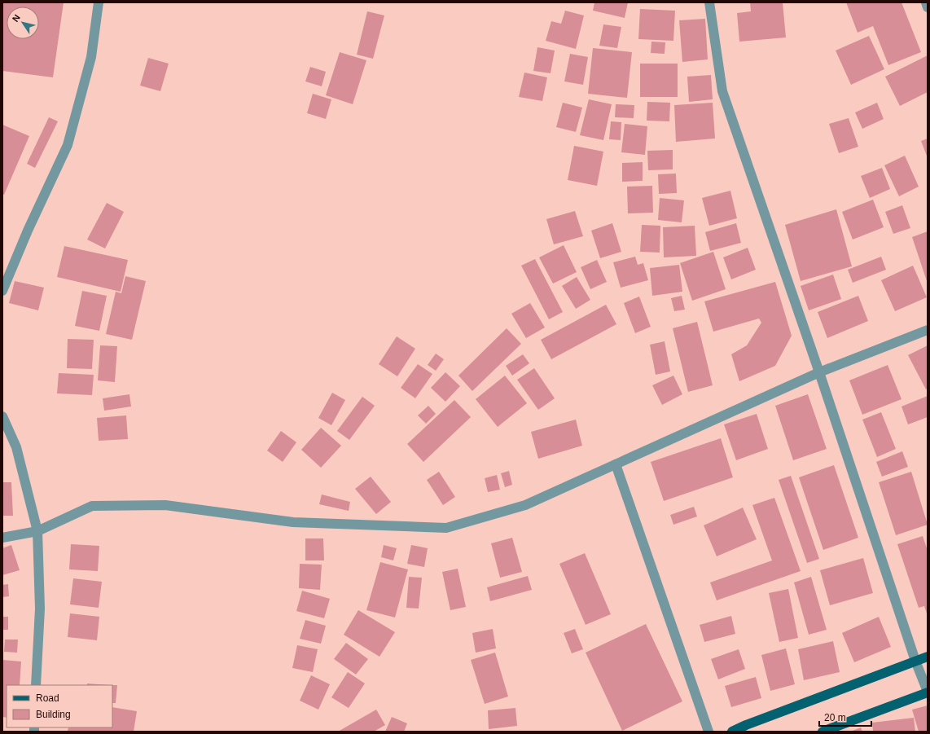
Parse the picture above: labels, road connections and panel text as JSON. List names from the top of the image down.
{
  "legend": ["Road", "Building"],
  "scale_bar": "20 m",
  "north": "top left"
}
